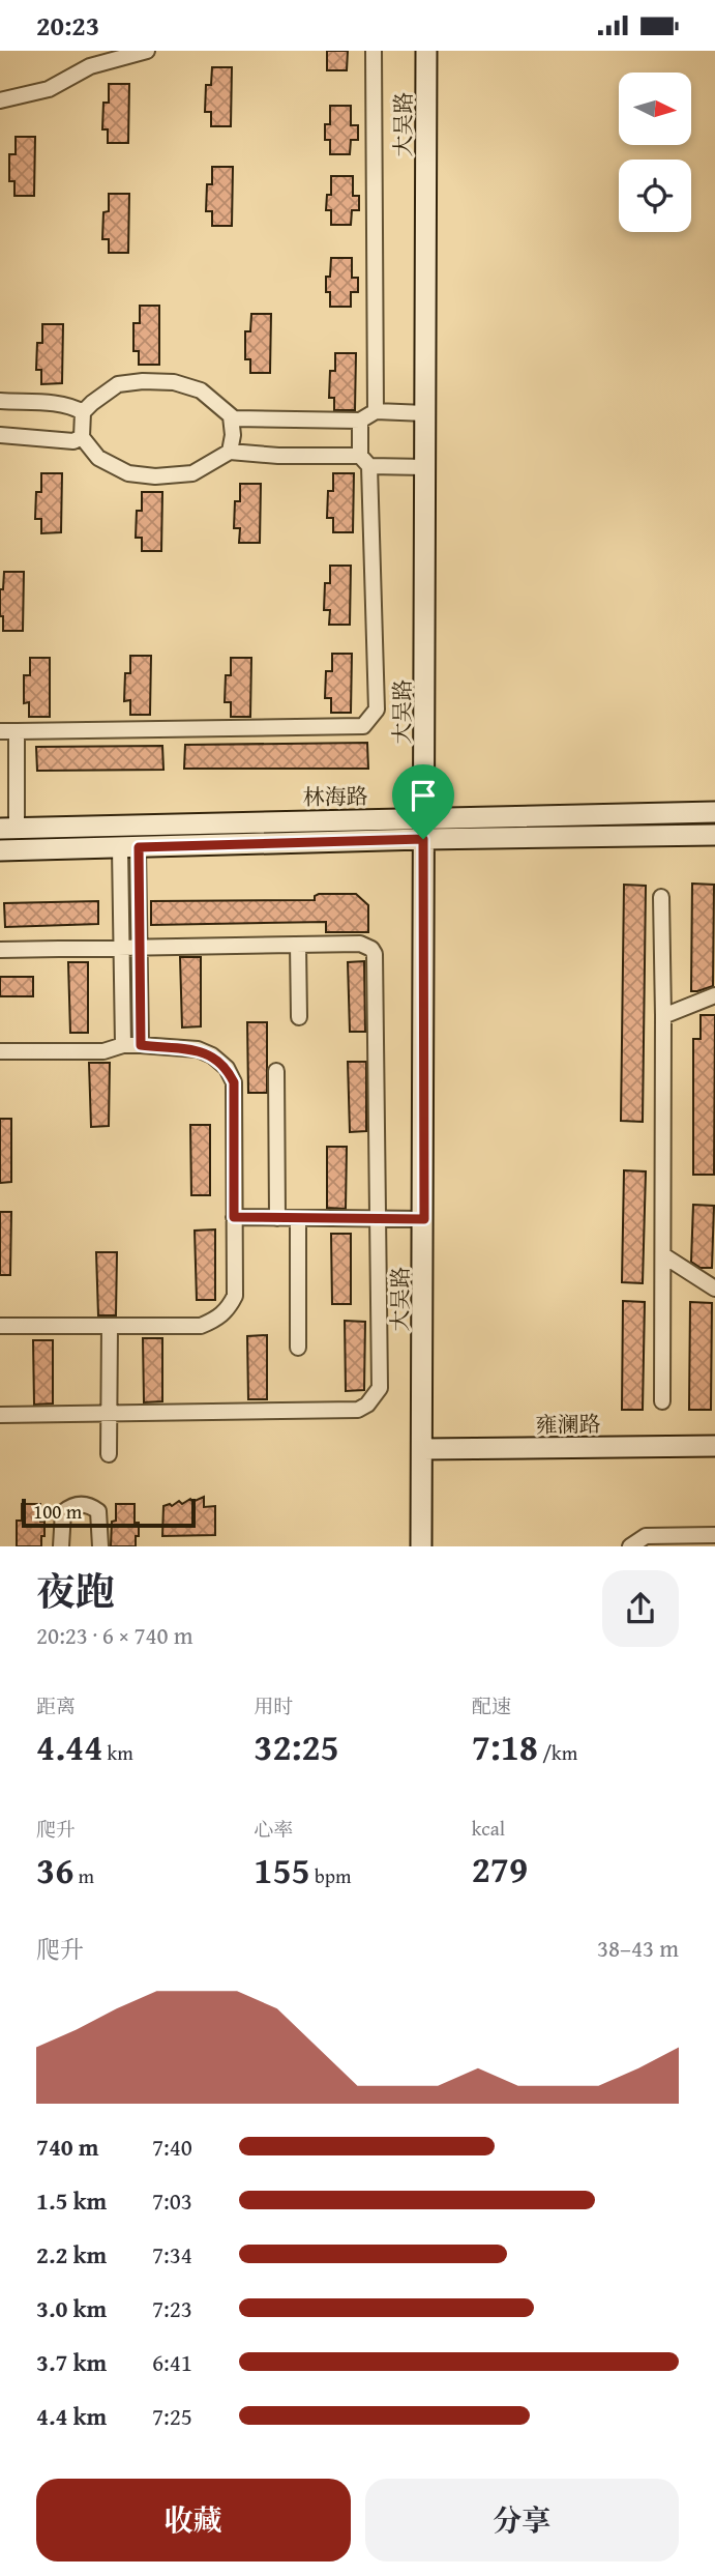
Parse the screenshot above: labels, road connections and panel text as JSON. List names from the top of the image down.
{
  "streets": {
    "street": ["大吴路", "林海路", "雍澜路"]
  },
  "crossings": [
    ["大吴路", "林海路"],
    ["大吴路", "雍澜路"]
  ],
  "scale_bar": "100 m",
  "north": "right",
  "page": {
    "status": "20:23",
    "scale": "100 m",
    "heading": ["夜跑", "20:23 · 6 × 740 m"],
    "stats": [
      ["距离", "4.44 km"],
      ["用时", "32:25"],
      ["配速", "7:18 /km"],
      ["爬升", "36 m"],
      ["心率", "155 bpm"],
      ["kcal", "279"]
    ],
    "chart": ["爬升", "38–43 m"],
    "list": [
      {
        "name": "740 m",
        "note": "7:40"
      },
      {
        "name": "1.5 km",
        "note": "7:03"
      },
      {
        "name": "2.2 km",
        "note": "7:34"
      },
      {
        "name": "3.0 km",
        "note": "7:23"
      },
      {
        "name": "3.7 km",
        "note": "6:41"
      },
      {
        "name": "4.4 km",
        "note": "7:25"
      }
    ],
    "buttons": ["收藏", "分享"]
  }
}
